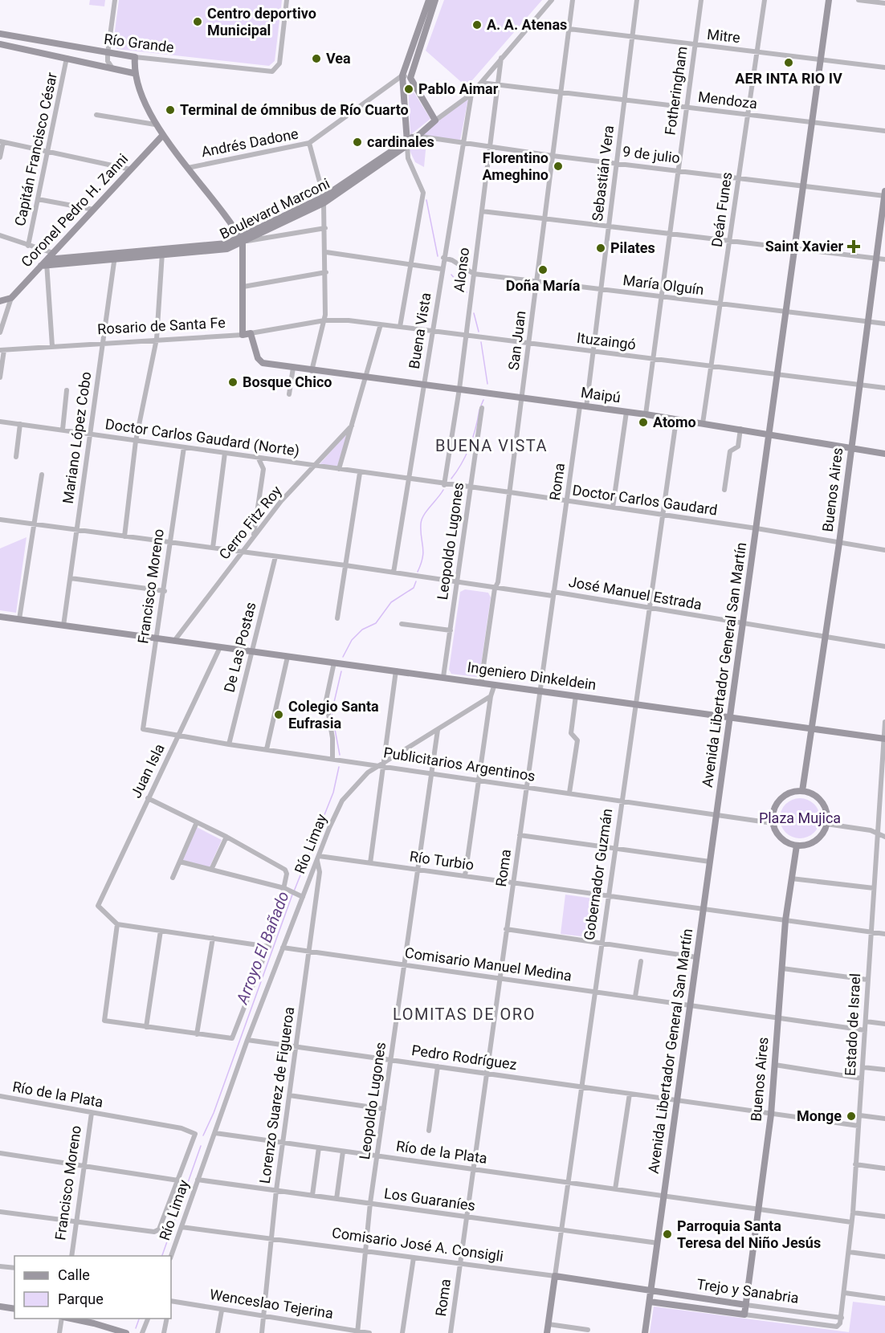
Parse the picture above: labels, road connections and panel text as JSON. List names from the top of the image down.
{
  "streets": {
    "main road": [
      "Río Grande",
      "Boulevard Marconi",
      "Coronel Pedro H. Zanni",
      "Rosario de Santa Fe",
      "Maipú",
      "Buenos Aires",
      "Avenida Libertador General San Martín",
      "Ingeniero Dinkeldein",
      "Gobernador Guzmán",
      "Comisario José A. Consigli",
      "Trejo y Sanabria"
    ],
    "street": [
      "Mitre",
      "Fotheringham",
      "Mendoza",
      "Andrés Dadone",
      "Capitán Francisco César",
      "9 de julio",
      "Sebastián Vera",
      "Deán Funes",
      "Alonso",
      "María Olguín",
      "Buena Vista",
      "San Juan",
      "Ituzaingó",
      "Mariano López Cobo",
      "Doctor Carlos Gaudard (Norte)",
      "Roma",
      "Doctor Carlos Gaudard",
      "Cerro Fitz Roy",
      "Leopoldo Lugones",
      "Francisco Moreno",
      "José Manuel Estrada",
      "De Las Postas",
      "Publicitarios Argentinos",
      "Juan Isla",
      "Río Limay",
      "Río Turbio",
      "Comisario Manuel Medina",
      "Estado de Israel",
      "Pedro Rodríguez",
      "Río de la Plata",
      "Lorenzo Suarez de Figueroa",
      "Los Guaraníes",
      "Wenceslao Tejerina"
    ]
  },
  "crossings": [
    ["Mitre", "Fotheringham"],
    ["Mitre", "Sebastián Vera"],
    ["Mitre", "Boulevard Marconi"],
    ["Mitre", "Deán Funes"],
    ["Mitre", "San Juan"],
    ["Mitre", "Avenida Libertador General San Martín"],
    ["Río Grande", "Capitán Francisco César"],
    ["Fotheringham", "Mendoza"],
    ["Fotheringham", "9 de julio"],
    ["Fotheringham", "María Olguín"],
    ["Fotheringham", "Ituzaingó"],
    ["Fotheringham", "Maipú"],
    ["Mendoza", "Sebastián Vera"],
    ["Mendoza", "Boulevard Marconi"],
    ["Mendoza", "Deán Funes"],
    ["Mendoza", "Alonso"],
    ["Mendoza", "San Juan"],
    ["Mendoza", "Avenida Libertador General San Martín"],
    ["9 de julio", "Sebastián Vera"],
    ["9 de julio", "Boulevard Marconi"],
    ["9 de julio", "Deán Funes"],
    ["9 de julio", "Alonso"],
    ["9 de julio", "Buena Vista"],
    ["9 de julio", "San Juan"],
    ["9 de julio", "Buenos Aires"],
    ["9 de julio", "Avenida Libertador General San Martín"],
    ["Sebastián Vera", "María Olguín"],
    ["Sebastián Vera", "Ituzaingó"],
    ["Sebastián Vera", "Maipú"],
    ["Sebastián Vera", "Roma"],
    ["Boulevard Marconi", "Coronel Pedro H. Zanni"],
    ["Boulevard Marconi", "Alonso"],
    ["Boulevard Marconi", "Buena Vista"],
    ["Boulevard Marconi", "Mariano López Cobo"],
    ["Deán Funes", "María Olguín"],
    ["Deán Funes", "Ituzaingó"],
    ["Deán Funes", "Maipú"],
    ["Alonso", "María Olguín"],
    ["Alonso", "Ituzaingó"],
    ["Alonso", "Maipú"],
    ["Alonso", "Doctor Carlos Gaudard"],
    ["María Olguín", "Buena Vista"],
    ["María Olguín", "San Juan"],
    ["María Olguín", "Buenos Aires"],
    ["María Olguín", "Avenida Libertador General San Martín"],
    ["Rosario de Santa Fe", "Ituzaingó"],
    ["Rosario de Santa Fe", "Maipú"],
    ["Rosario de Santa Fe", "Mariano López Cobo"],
    ["Buena Vista", "Ituzaingó"],
    ["Buena Vista", "Maipú"],
    ["Buena Vista", "Doctor Carlos Gaudard"],
    ["Buena Vista", "José Manuel Estrada"],
    ["San Juan", "Ituzaingó"],
    ["San Juan", "Maipú"],
    ["San Juan", "Doctor Carlos Gaudard"],
    ["San Juan", "José Manuel Estrada"],
    ["San Juan", "Ingeniero Dinkeldein"],
    ["Ituzaingó", "Buenos Aires"],
    ["Ituzaingó", "Avenida Libertador General San Martín"],
    ["Maipú", "Roma"],
    ["Maipú", "Buenos Aires"],
    ["Maipú", "Avenida Libertador General San Martín"],
    ["Maipú", "Gobernador Guzmán"],
    ["Mariano López Cobo", "Doctor Carlos Gaudard (Norte)"],
    ["Mariano López Cobo", "José Manuel Estrada"],
    ["Mariano López Cobo", "Ingeniero Dinkeldein"],
    ["Doctor Carlos Gaudard (Norte)", "Doctor Carlos Gaudard"],
    ["Doctor Carlos Gaudard (Norte)", "Cerro Fitz Roy"],
    ["Doctor Carlos Gaudard (Norte)", "Francisco Moreno"],
    ["Roma", "Doctor Carlos Gaudard"],
    ["Roma", "José Manuel Estrada"],
    ["Roma", "Ingeniero Dinkeldein"],
    ["Roma", "Publicitarios Argentinos"],
    ["Roma", "Río Turbio"],
    ["Roma", "Comisario Manuel Medina"],
    ["Roma", "Pedro Rodríguez"],
    ["Roma", "Río de la Plata"],
    ["Roma", "Los Guaraníes"],
    ["Roma", "Comisario José A. Consigli"],
    ["Buenos Aires", "Doctor Carlos Gaudard"],
    ["Buenos Aires", "José Manuel Estrada"],
    ["Buenos Aires", "Ingeniero Dinkeldein"],
    ["Buenos Aires", "Publicitarios Argentinos"],
    ["Buenos Aires", "Río Turbio"],
    ["Buenos Aires", "Comisario Manuel Medina"],
    ["Buenos Aires", "Pedro Rodríguez"],
    ["Buenos Aires", "Río de la Plata"],
    ["Buenos Aires", "Trejo y Sanabria"],
    ["Doctor Carlos Gaudard", "Cerro Fitz Roy"],
    ["Doctor Carlos Gaudard", "Leopoldo Lugones"],
    ["Doctor Carlos Gaudard", "Avenida Libertador General San Martín"],
    ["Doctor Carlos Gaudard", "Gobernador Guzmán"],
    ["Cerro Fitz Roy", "José Manuel Estrada"],
    ["Cerro Fitz Roy", "Ingeniero Dinkeldein"],
    ["Leopoldo Lugones", "José Manuel Estrada"],
    ["Leopoldo Lugones", "Ingeniero Dinkeldein"],
    ["Leopoldo Lugones", "Publicitarios Argentinos"],
    ["Leopoldo Lugones", "Río Limay"],
    ["Leopoldo Lugones", "Río Turbio"],
    ["Leopoldo Lugones", "Comisario Manuel Medina"],
    ["Leopoldo Lugones", "Pedro Rodríguez"],
    ["Leopoldo Lugones", "Río de la Plata"],
    ["Leopoldo Lugones", "Los Guaraníes"],
    ["Leopoldo Lugones", "Comisario José A. Consigli"],
    ["Leopoldo Lugones", "Wenceslao Tejerina"],
    ["Francisco Moreno", "José Manuel Estrada"],
    ["Francisco Moreno", "Ingeniero Dinkeldein"],
    ["Francisco Moreno", "Publicitarios Argentinos"],
    ["Francisco Moreno", "Río de la Plata"],
    ["José Manuel Estrada", "De Las Postas"],
    ["José Manuel Estrada", "Avenida Libertador General San Martín"],
    ["José Manuel Estrada", "Gobernador Guzmán"],
    ["De Las Postas", "Ingeniero Dinkeldein"],
    ["De Las Postas", "Publicitarios Argentinos"],
    ["Avenida Libertador General San Martín", "Ingeniero Dinkeldein"],
    ["Avenida Libertador General San Martín", "Publicitarios Argentinos"],
    ["Avenida Libertador General San Martín", "Río Turbio"],
    ["Avenida Libertador General San Martín", "Comisario Manuel Medina"],
    ["Avenida Libertador General San Martín", "Pedro Rodríguez"],
    ["Avenida Libertador General San Martín", "Río de la Plata"],
    ["Avenida Libertador General San Martín", "Los Guaraníes"],
    ["Avenida Libertador General San Martín", "Comisario José A. Consigli"],
    ["Avenida Libertador General San Martín", "Trejo y Sanabria"],
    ["Ingeniero Dinkeldein", "Juan Isla"],
    ["Ingeniero Dinkeldein", "Gobernador Guzmán"],
    ["Ingeniero Dinkeldein", "Estado de Israel"],
    ["Publicitarios Argentinos", "Juan Isla"],
    ["Publicitarios Argentinos", "Río Limay"],
    ["Publicitarios Argentinos", "Gobernador Guzmán"],
    ["Río Limay", "Río Turbio"],
    ["Río Limay", "Comisario Manuel Medina"],
    ["Río Limay", "Pedro Rodríguez"],
    ["Río Limay", "Río de la Plata"],
    ["Río Limay", "Lorenzo Suarez de Figueroa"],
    ["Río Limay", "Los Guaraníes"],
    ["Río Limay", "Comisario José A. Consigli"],
    ["Río Turbio", "Gobernador Guzmán"],
    ["Río Turbio", "Estado de Israel"],
    ["Río Turbio", "Lorenzo Suarez de Figueroa"],
    ["Gobernador Guzmán", "Comisario Manuel Medina"],
    ["Gobernador Guzmán", "Pedro Rodríguez"],
    ["Gobernador Guzmán", "Río de la Plata"],
    ["Gobernador Guzmán", "Los Guaraníes"],
    ["Gobernador Guzmán", "Comisario José A. Consigli"],
    ["Comisario Manuel Medina", "Estado de Israel"],
    ["Comisario Manuel Medina", "Lorenzo Suarez de Figueroa"],
    ["Estado de Israel", "Pedro Rodríguez"],
    ["Estado de Israel", "Río de la Plata"],
    ["Estado de Israel", "Trejo y Sanabria"],
    ["Pedro Rodríguez", "Lorenzo Suarez de Figueroa"],
    ["Río de la Plata", "Lorenzo Suarez de Figueroa"],
    ["Lorenzo Suarez de Figueroa", "Los Guaraníes"],
    ["Lorenzo Suarez de Figueroa", "Comisario José A. Consigli"],
    ["Lorenzo Suarez de Figueroa", "Wenceslao Tejerina"],
    ["Comisario José A. Consigli", "Trejo y Sanabria"]
  ],
  "districts": ["BUENA VISTA", "LOMITAS DE ORO"],
  "water": ["Arroyo El Bañado"],
  "parks": ["Plaza Mujica"],
  "places": {
    "other": [
      "Centro deportivo Municipal",
      "A. A. Atenas",
      "Vea",
      "AER INTA RIO IV",
      "Pablo Aimar",
      "Terminal de ómnibus de Río Cuarto",
      "cardinales",
      "Florentino Ameghino",
      "Pilates",
      "Doña María",
      "Bosque Chico",
      "Atomo",
      "Colegio Santa Eufrasia",
      "Monge",
      "Parroquia Santa Teresa del Niño Jesús"
    ],
    "health": ["Saint Xavier"]
  },
  "legend": ["Calle", "Parque"]
}
